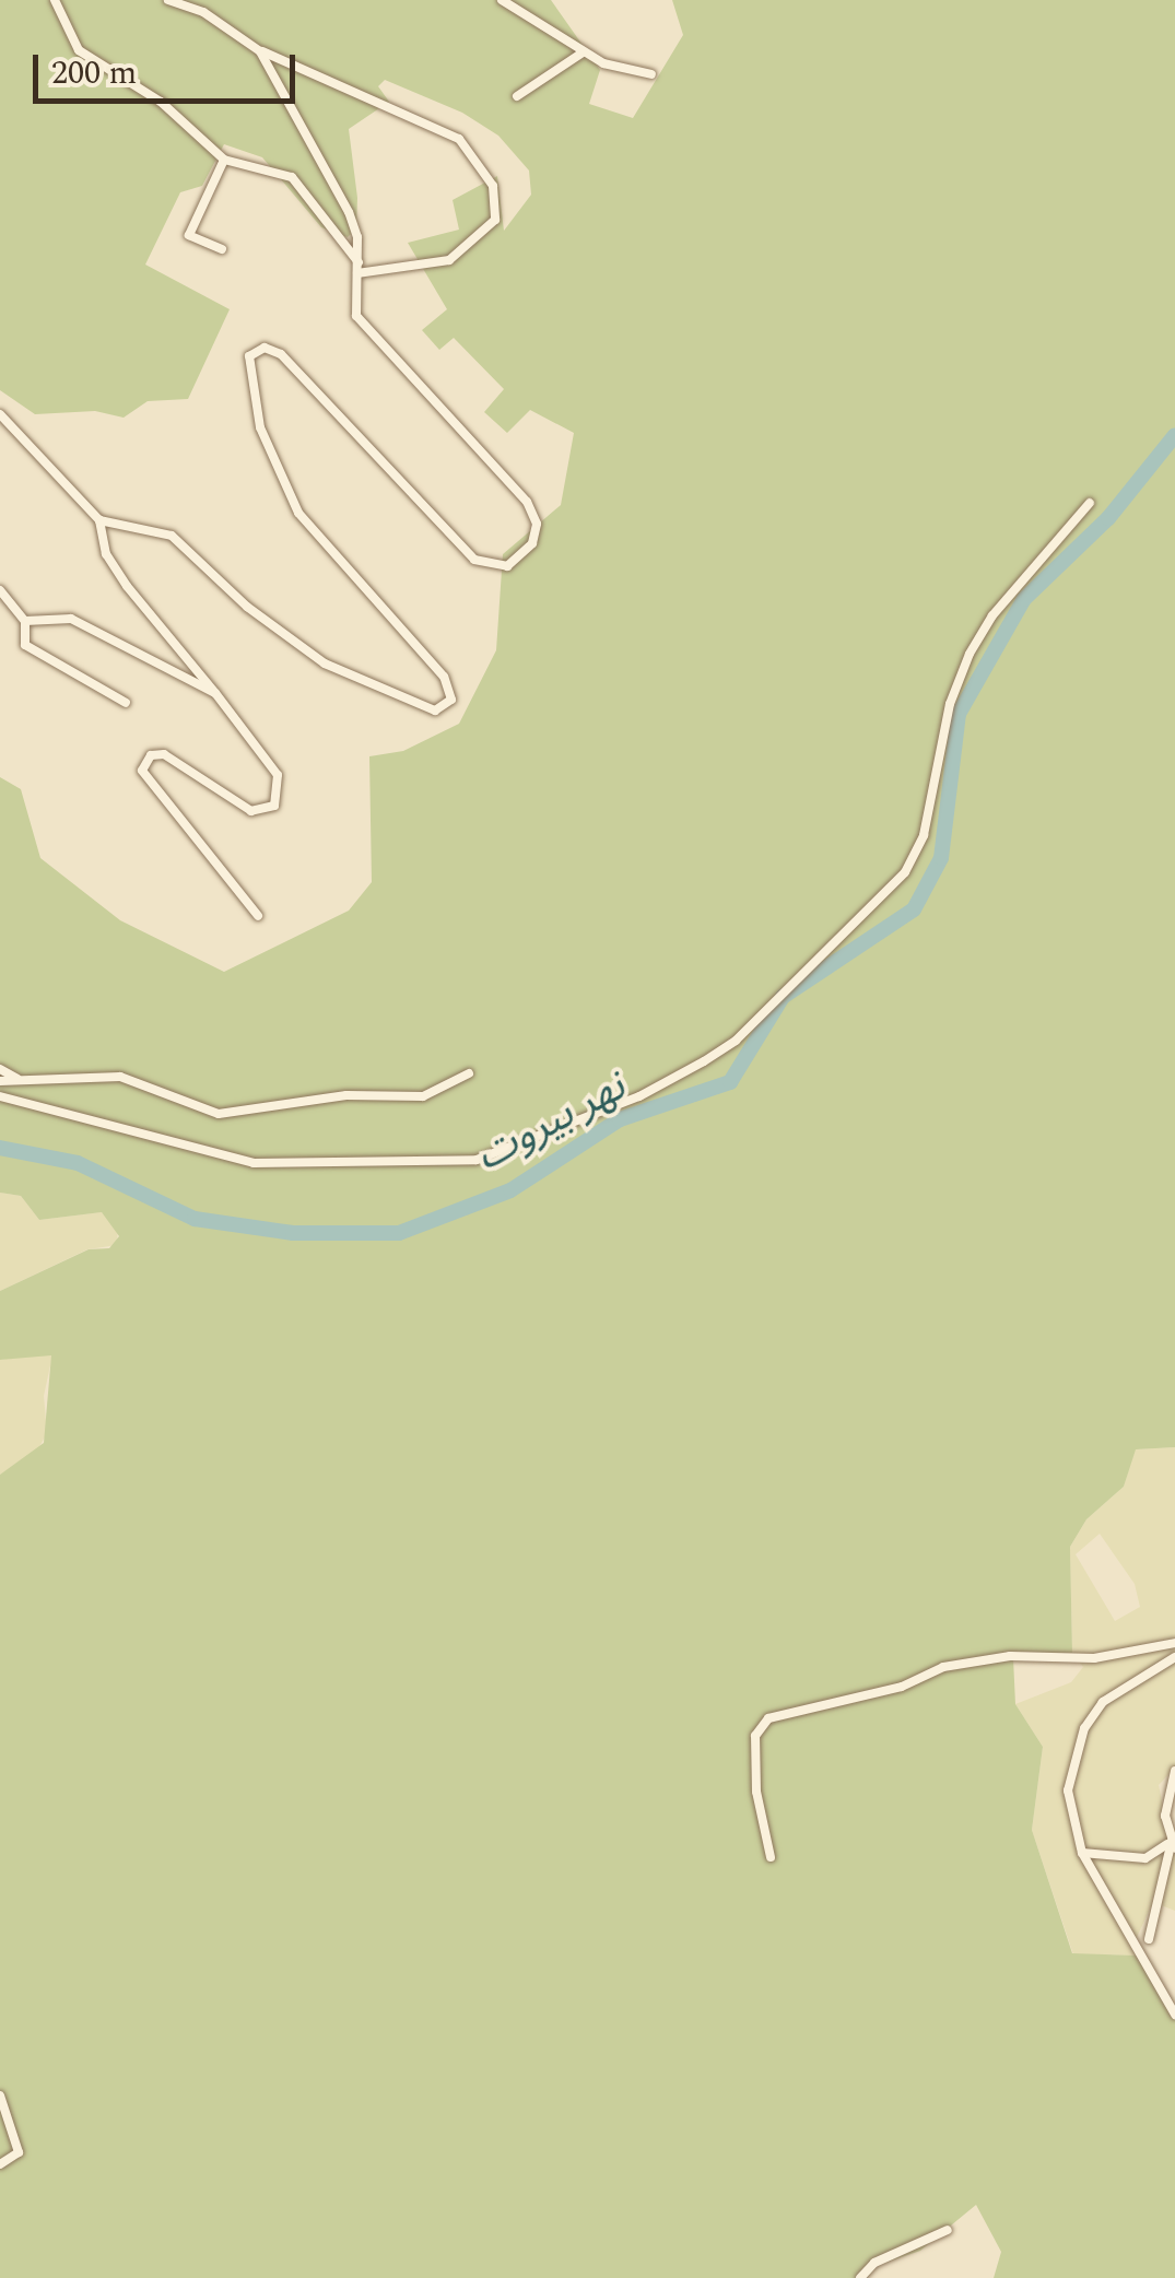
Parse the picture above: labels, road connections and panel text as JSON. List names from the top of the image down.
{
  "water": ["نهر بيروت"],
  "scale_bar": "200 m"
}
